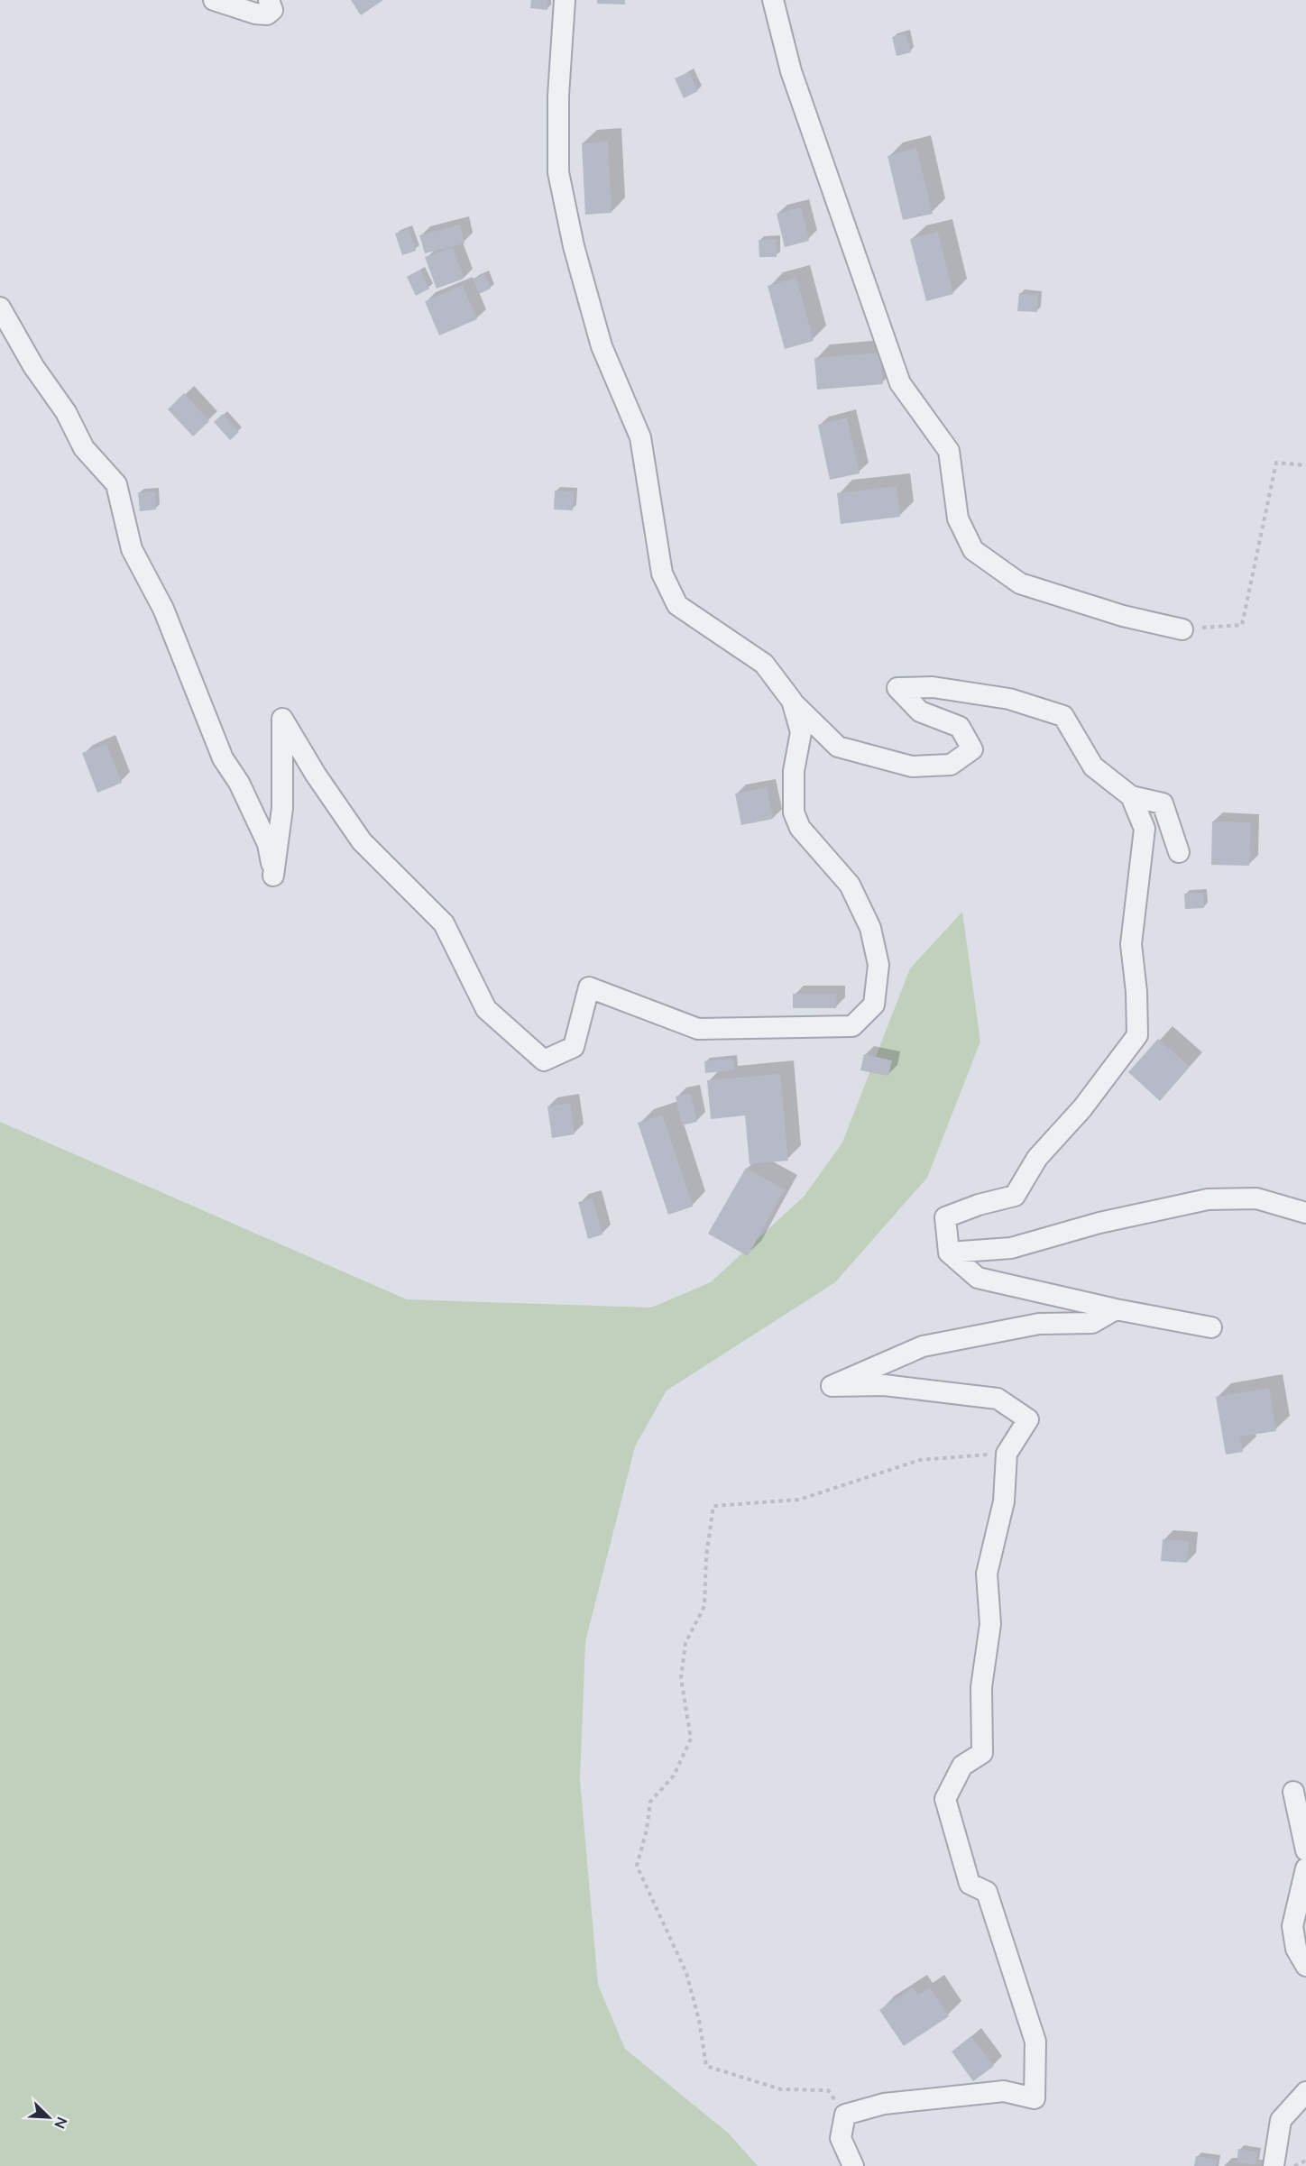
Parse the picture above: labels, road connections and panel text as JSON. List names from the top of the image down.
{
  "north": "bottom right"
}
